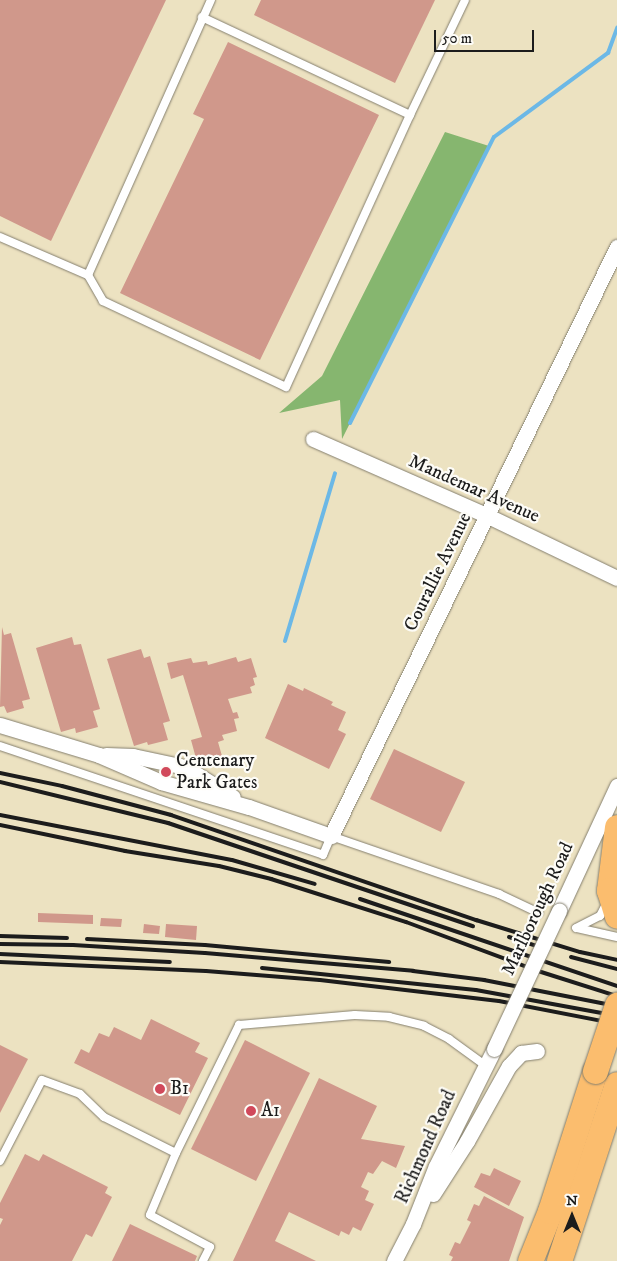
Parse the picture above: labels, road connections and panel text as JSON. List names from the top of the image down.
{
  "streets": {
    "street": [
      "Mandemar Avenue",
      "Courallie Avenue",
      "Marlborough Road",
      "Richmond Road"
    ]
  },
  "crossings": [
    ["Mandemar Avenue", "Courallie Avenue"],
    ["Marlborough Road", "Richmond Road"]
  ],
  "places": ["Centenary Park Gates", "B1", "A1"],
  "scale_bar": "50 m",
  "north": "top"
}
